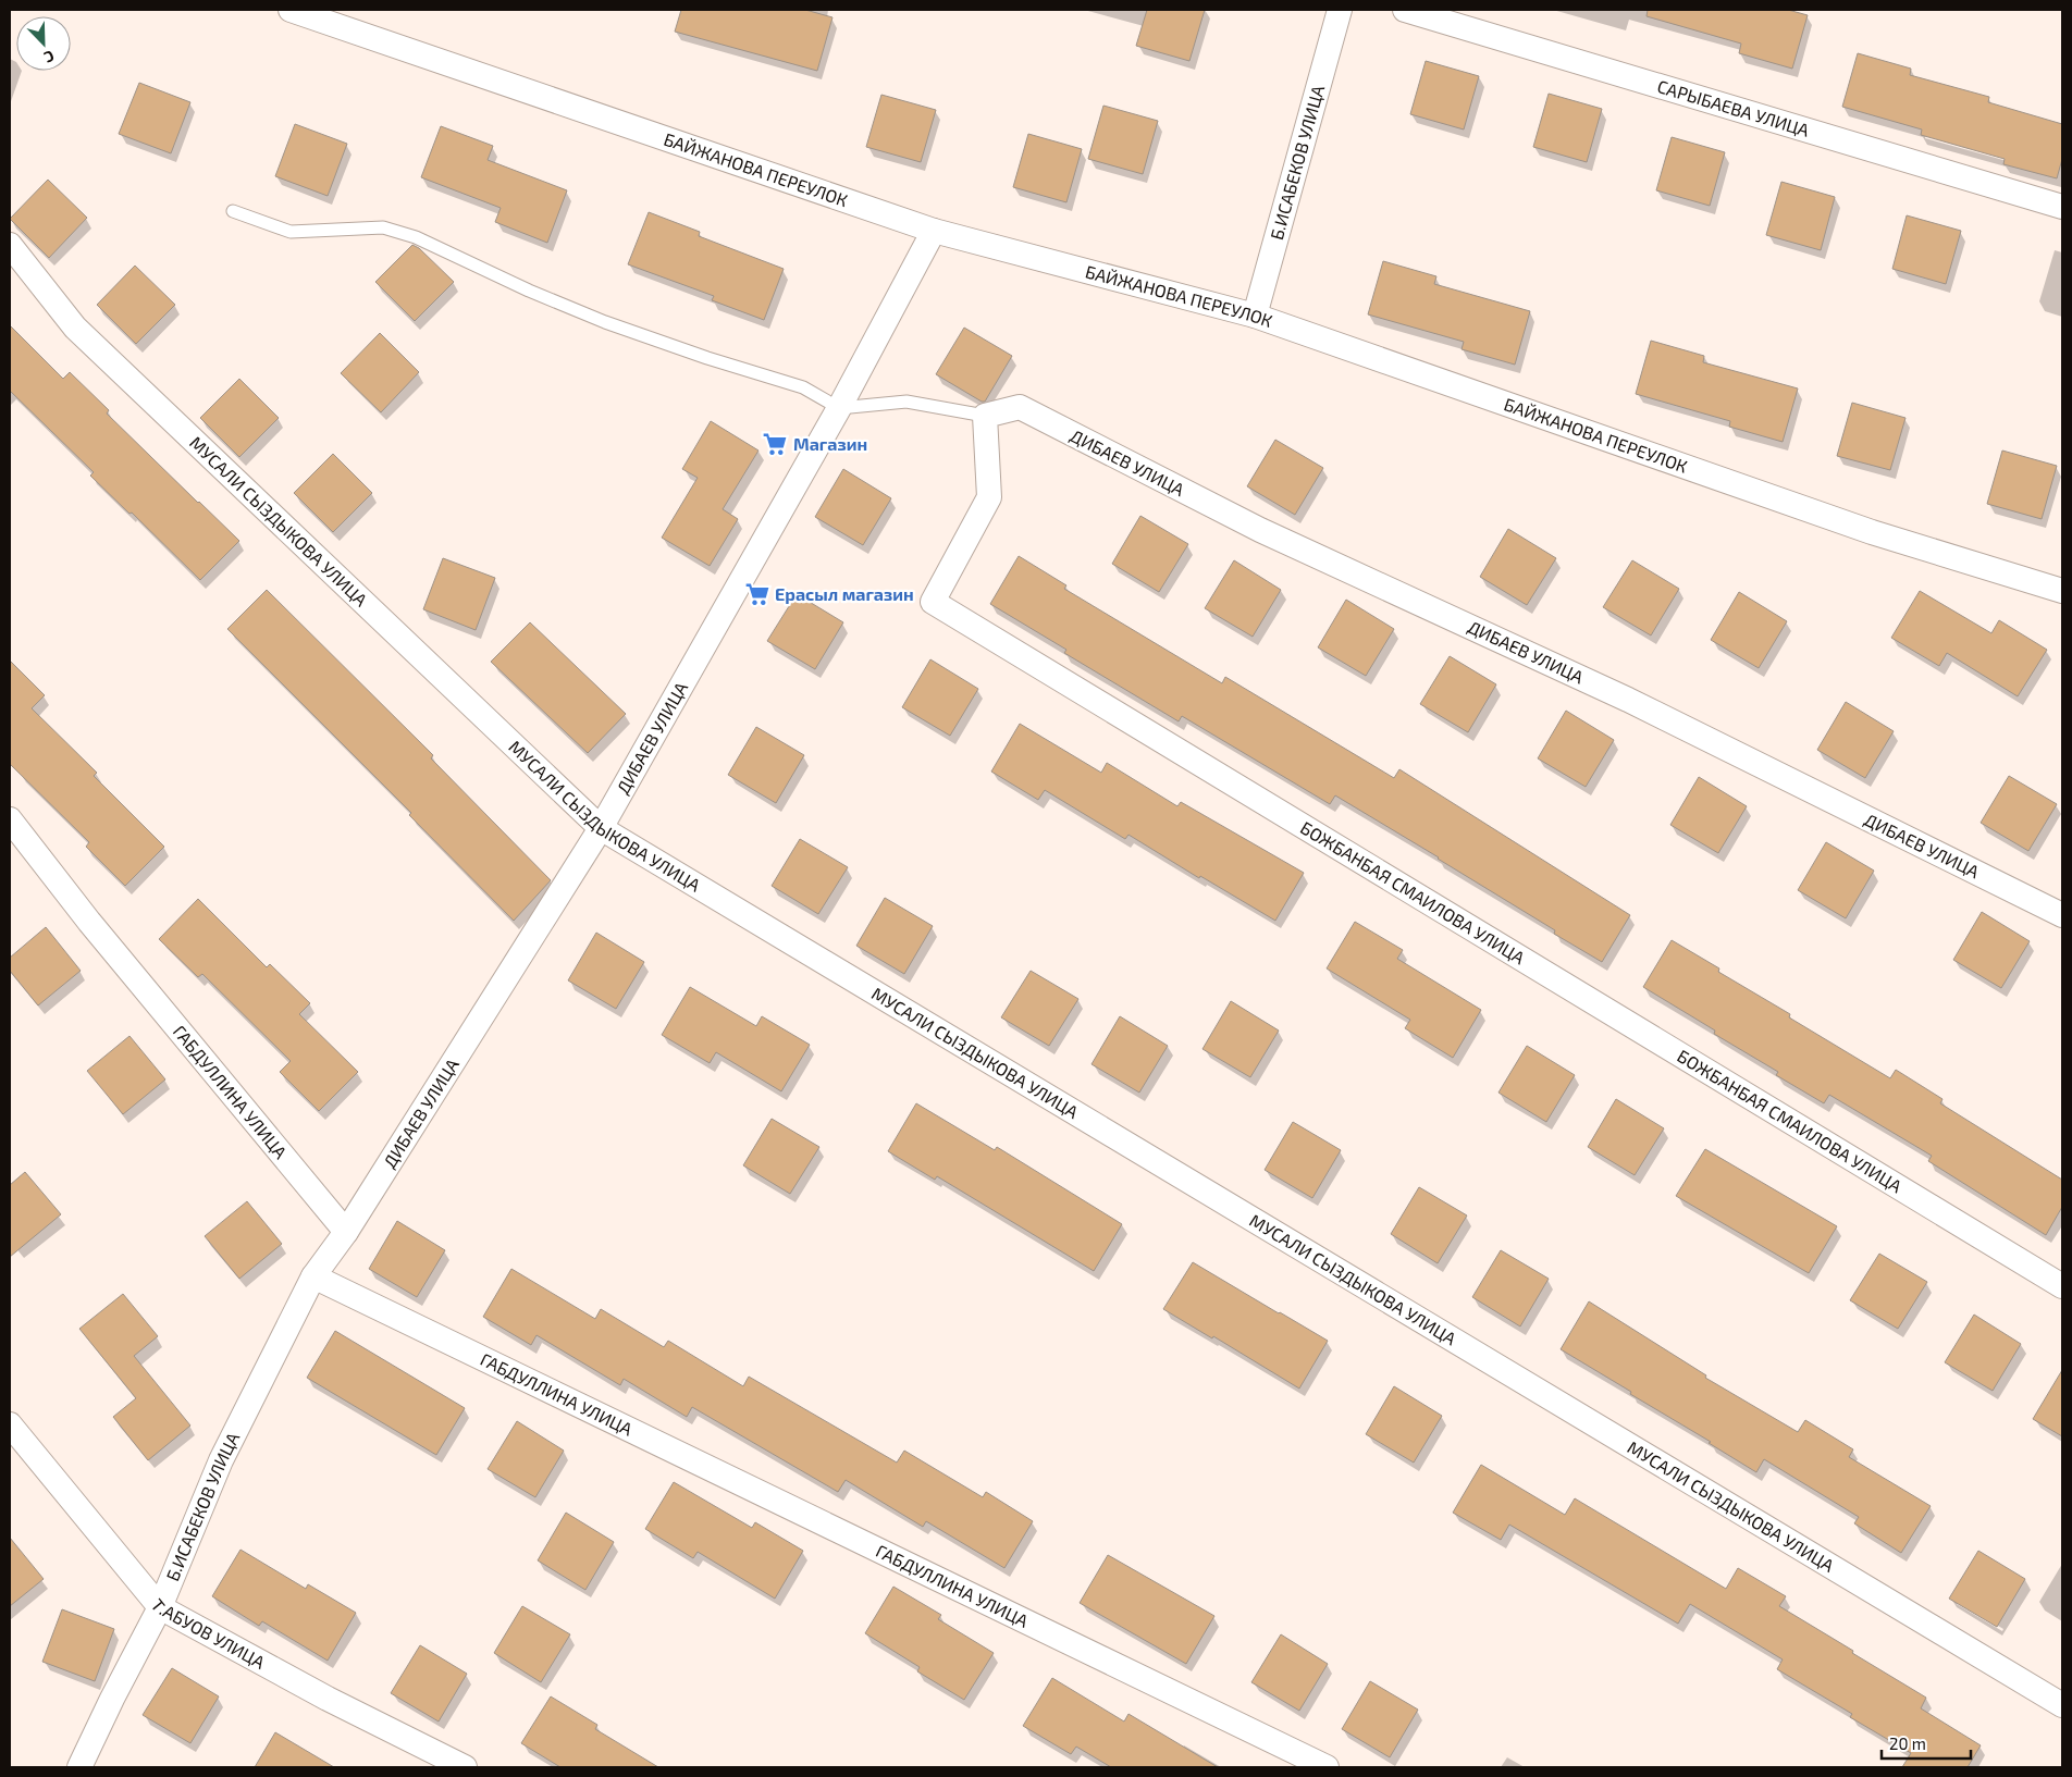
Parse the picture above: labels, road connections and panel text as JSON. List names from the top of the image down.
{
  "streets": {
    "street": [
      "САРЫБАЕВА УЛИЦА",
      "Б.ИСАБЕКОВ УЛИЦА",
      "БАЙЖАНОВА ПЕРЕУЛОК",
      "ДИБАЕВ УЛИЦА",
      "МУСАЛИ СЫЗДЫКОВА УЛИЦА",
      "БОЖБАНБАЯ СМАИЛОВА УЛИЦА",
      "ГАБДУЛЛИНА УЛИЦА",
      "Т.АБУОВ УЛИЦА"
    ]
  },
  "crossings": [
    ["Б.ИСАБЕКОВ УЛИЦА", "БАЙЖАНОВА ПЕРЕУЛОК"],
    ["Б.ИСАБЕКОВ УЛИЦА", "ГАБДУЛЛИНА УЛИЦА"],
    ["Б.ИСАБЕКОВ УЛИЦА", "Т.АБУОВ УЛИЦА"],
    ["БАЙЖАНОВА ПЕРЕУЛОК", "ДИБАЕВ УЛИЦА"],
    ["ДИБАЕВ УЛИЦА", "МУСАЛИ СЫЗДЫКОВА УЛИЦА"],
    ["ДИБАЕВ УЛИЦА", "БОЖБАНБАЯ СМАИЛОВА УЛИЦА"],
    ["ДИБАЕВ УЛИЦА", "ГАБДУЛЛИНА УЛИЦА"]
  ],
  "places": {
    "supermarket": ["Магазин", "Ерасыл магазин"]
  },
  "scale_bar": "20 m",
  "north": "bottom right"
}
